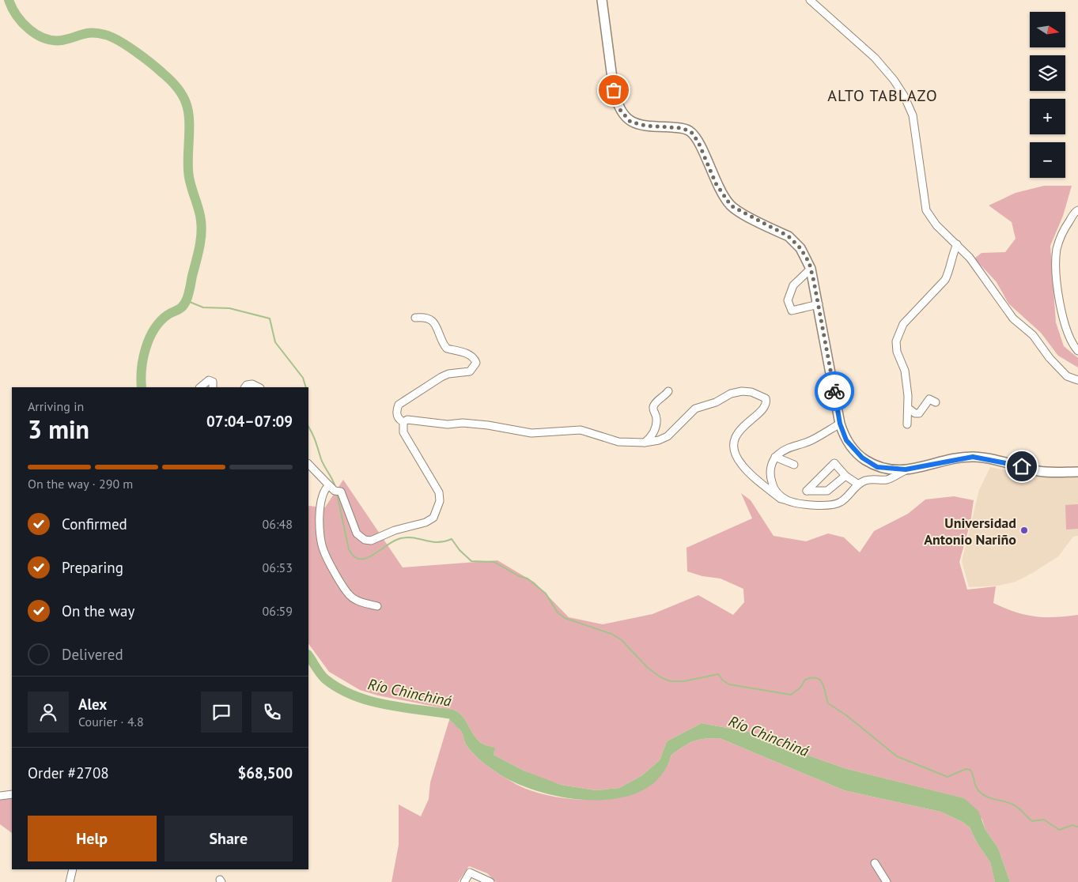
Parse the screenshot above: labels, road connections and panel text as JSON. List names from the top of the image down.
{
  "districts": ["ALTO TABLAZO"],
  "water": ["Río Chinchiná"],
  "places": ["Universidad Antonio Nariño"],
  "north": "right",
  "page": {
    "map_buttons": ["+", "−"],
    "heading": ["3 min", "Arriving in", "07:04–07:09"],
    "panel": [
      "Alex",
      "Courier · 4.8",
      "Order #2708",
      "$68,500"
    ],
    "bar": "On the way · 290 m",
    "list": [
      ["Confirmed", "06:48"],
      ["Preparing", "06:53"],
      ["On the way", "06:59"],
      "Delivered"
    ],
    "buttons": ["Help", "Share"]
  }
}
